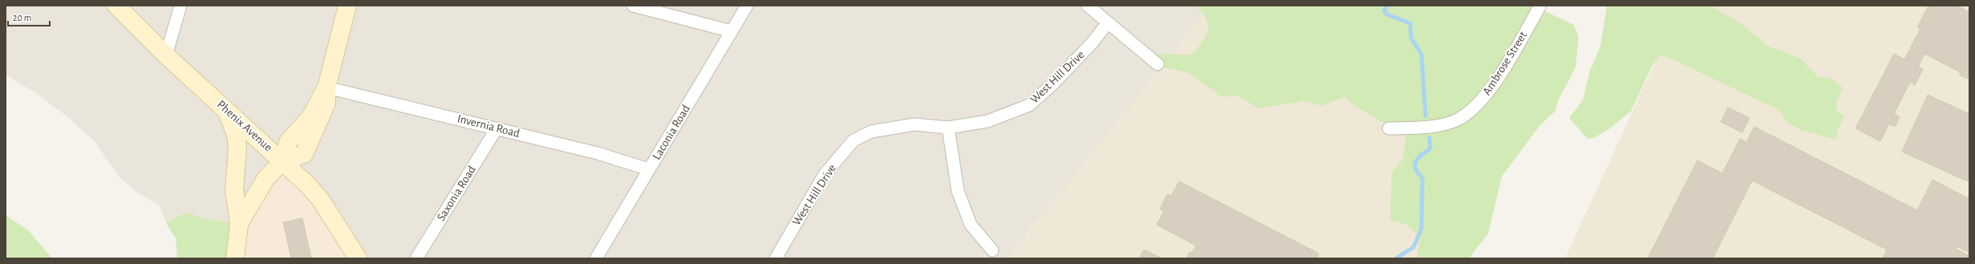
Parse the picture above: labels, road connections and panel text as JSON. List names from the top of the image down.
{
  "streets": {
    "main road": ["Phenix Avenue"],
    "street": [
      "Ambrose Street",
      "West Hill Drive",
      "Invernia Road",
      "Laconia Road",
      "Saxonia Road"
    ]
  },
  "crossings": [
    ["Invernia Road", "Laconia Road"],
    ["Invernia Road", "Saxonia Road"]
  ],
  "scale_bar": "20 m"
}
